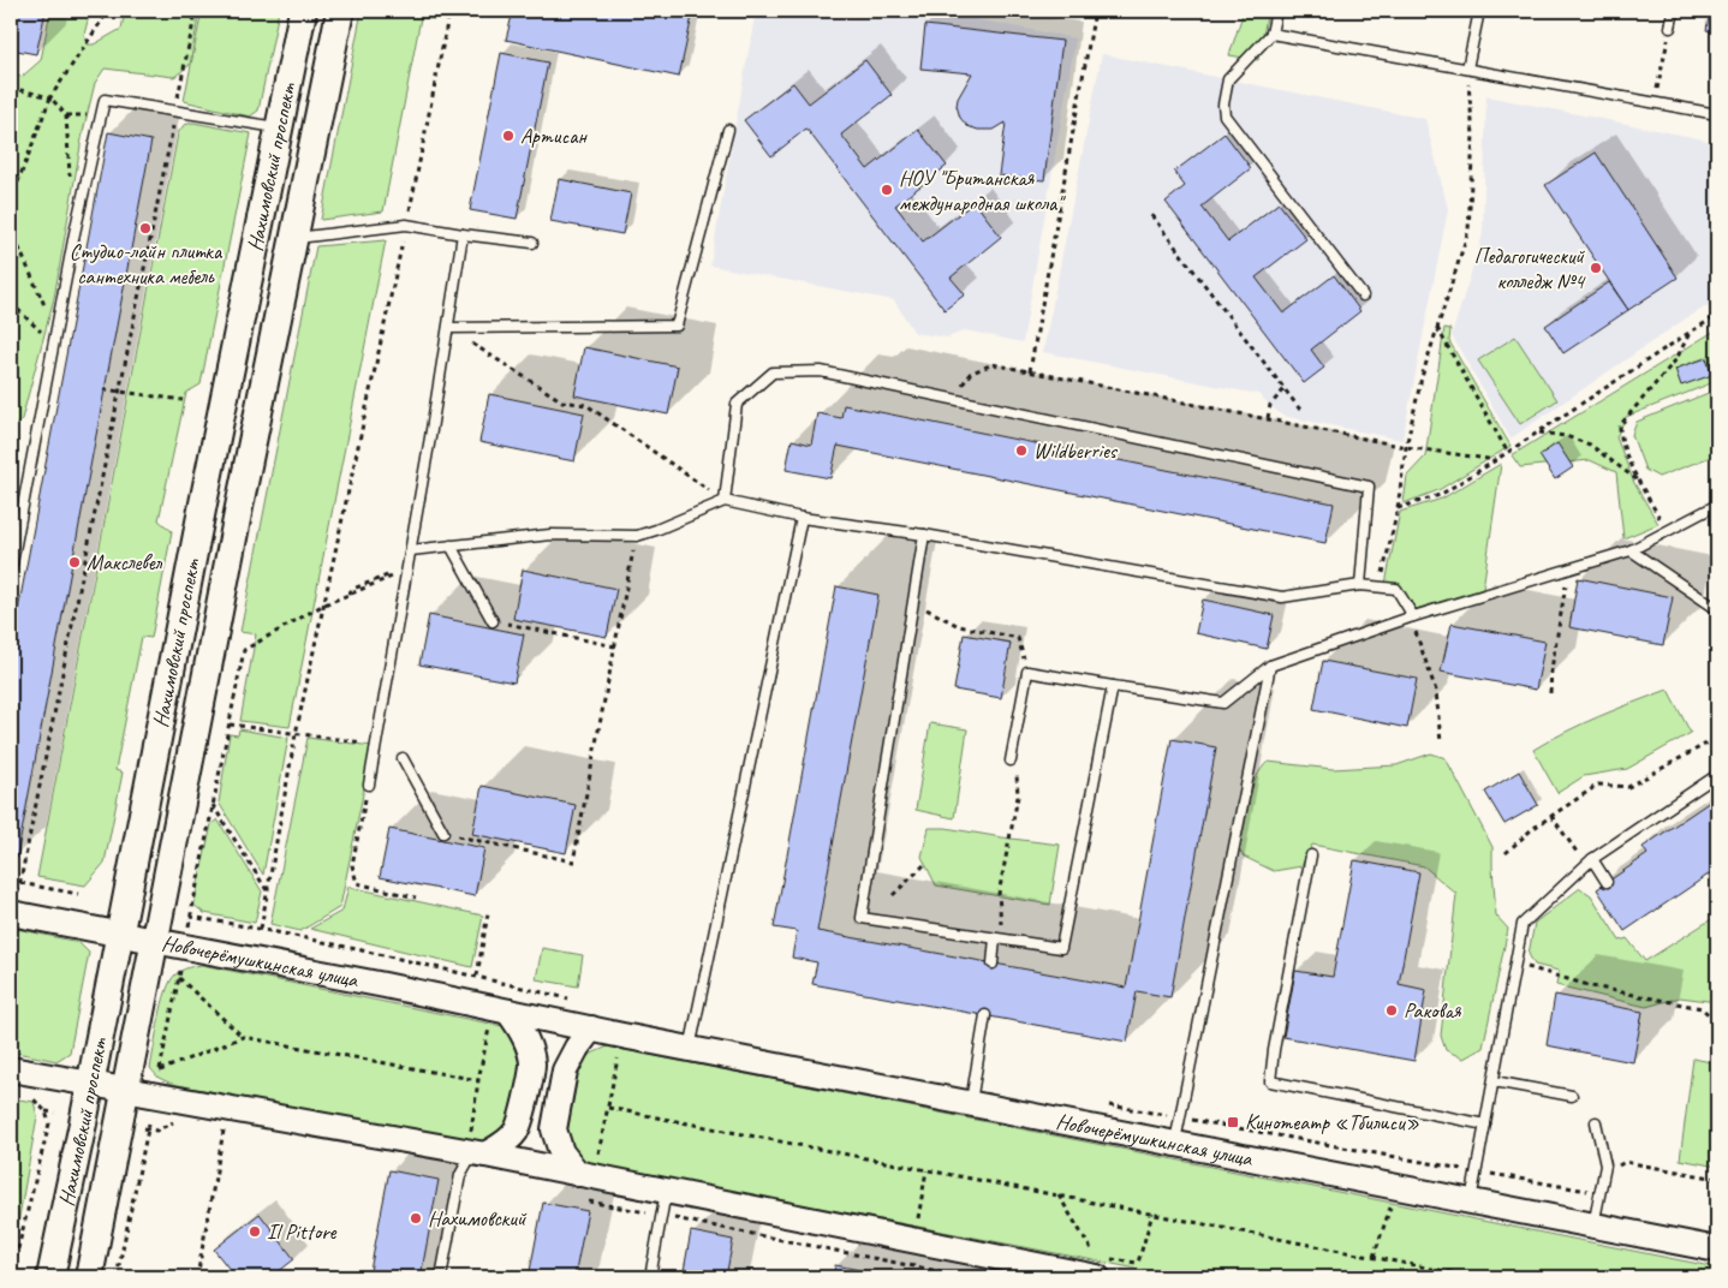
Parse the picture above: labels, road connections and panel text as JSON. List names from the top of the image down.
{
  "streets": {
    "main road": ["Нахимовский проспект"],
    "street": ["Новочерёмушкинская улица"]
  },
  "crossings": [
    ["Нахимовский проспект", "Новочерёмушкинская улица"]
  ],
  "places": {
    "other": [
      "Артисан",
      "НОУ \"Британская международная школа\"",
      "Студио-лайн плитка сантехника мебель",
      "Педагогический колледж №4",
      "Wildberries",
      "Макслевел",
      "Раковая",
      "Нахимовский",
      "Il Pittore"
    ],
    "transit": ["Кинотеатр «Тбилиси»"]
  }
}
